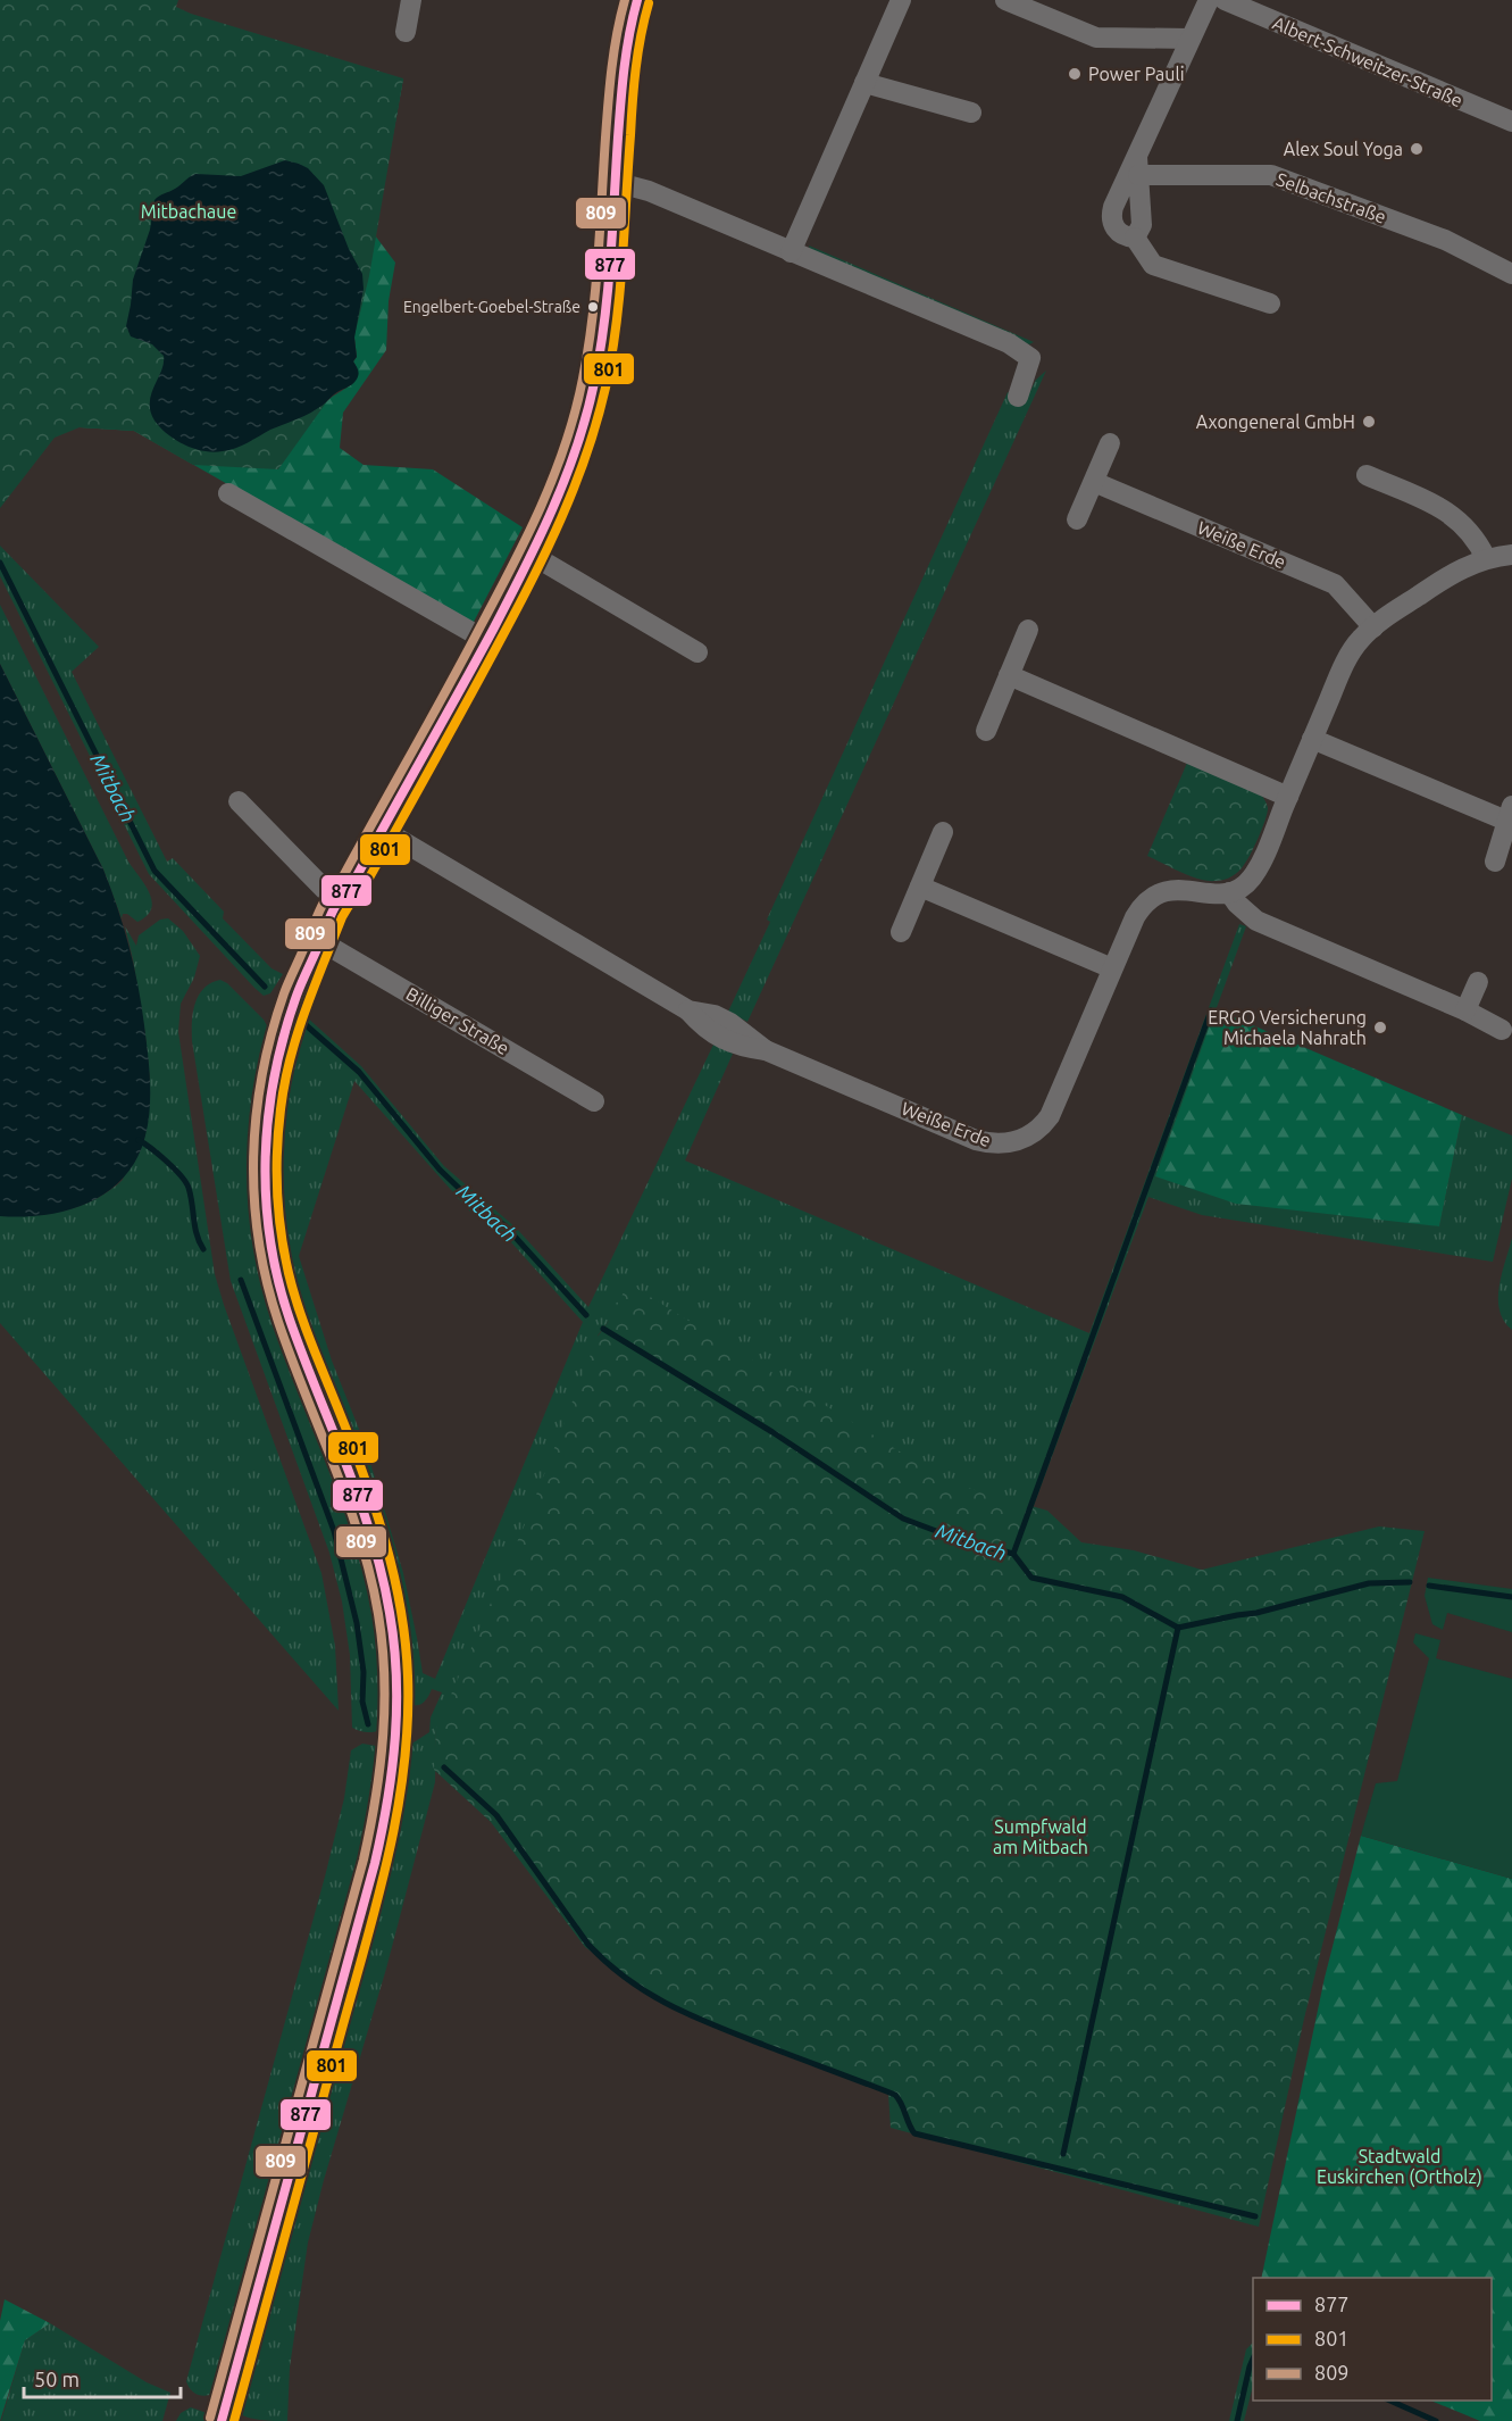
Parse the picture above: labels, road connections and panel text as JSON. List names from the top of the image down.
{
  "streets": {
    "street": [
      "Albert-Schweitzer-Straße",
      "Selbachstraße",
      "Weiße Erde",
      "Billiger Straße"
    ]
  },
  "water": ["Mitbach"],
  "parks": ["Mitbachaue", "Sumpfwald am Mitbach", "Stadtwald Euskirchen (Ortholz)"],
  "places": [
    "Power Pauli",
    "Alex Soul Yoga",
    "Engelbert-Goebel-Straße",
    "Axongeneral GmbH",
    "ERGO Versicherung Michaela Nahrath"
  ],
  "lines": ["transit line 877", "transit line 809", "transit line 801"],
  "legend": ["877", "801", "809"],
  "scale_bar": "50 m"
}
